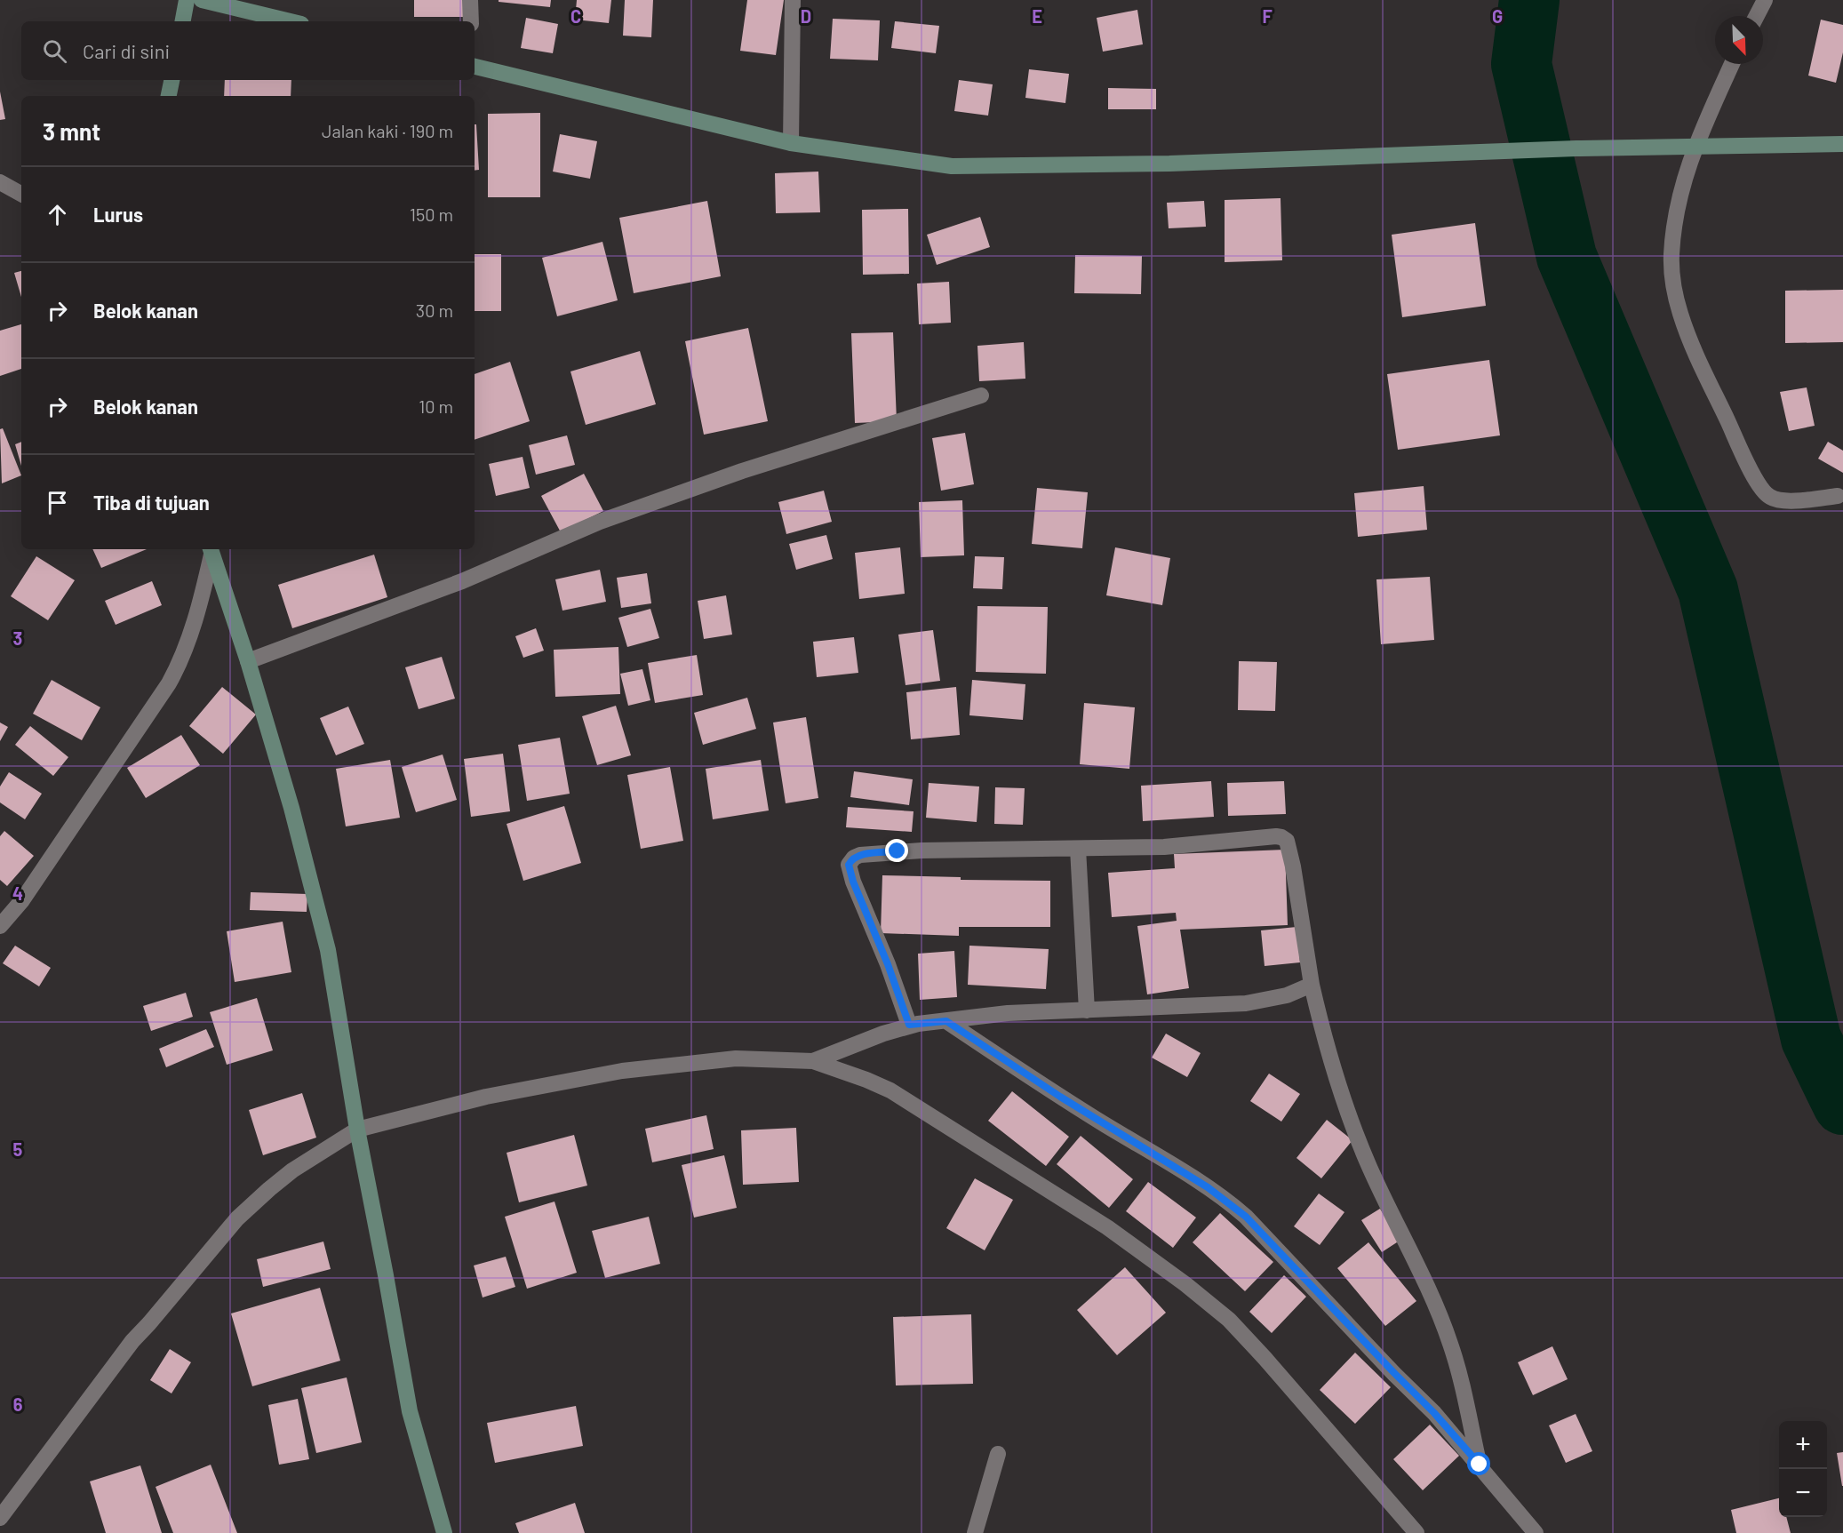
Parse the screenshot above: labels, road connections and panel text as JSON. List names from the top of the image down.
{
  "north": "bottom right",
  "page": {
    "search": "Cari di sini",
    "heading": ["3 mnt", "Jalan kaki · 190 m"],
    "list": [
      ["Lurus", "150 m"],
      ["Belok kanan", "30 m"],
      ["Belok kanan", "10 m"],
      "Tiba di tujuan"
    ],
    "map_buttons": ["+", "−"]
  },
  "grid": {
    "columns": [
      "C",
      "D",
      "E",
      "F",
      "G"
    ],
    "rows": [
      "3",
      "4",
      "5",
      "6"
    ]
  }
}
